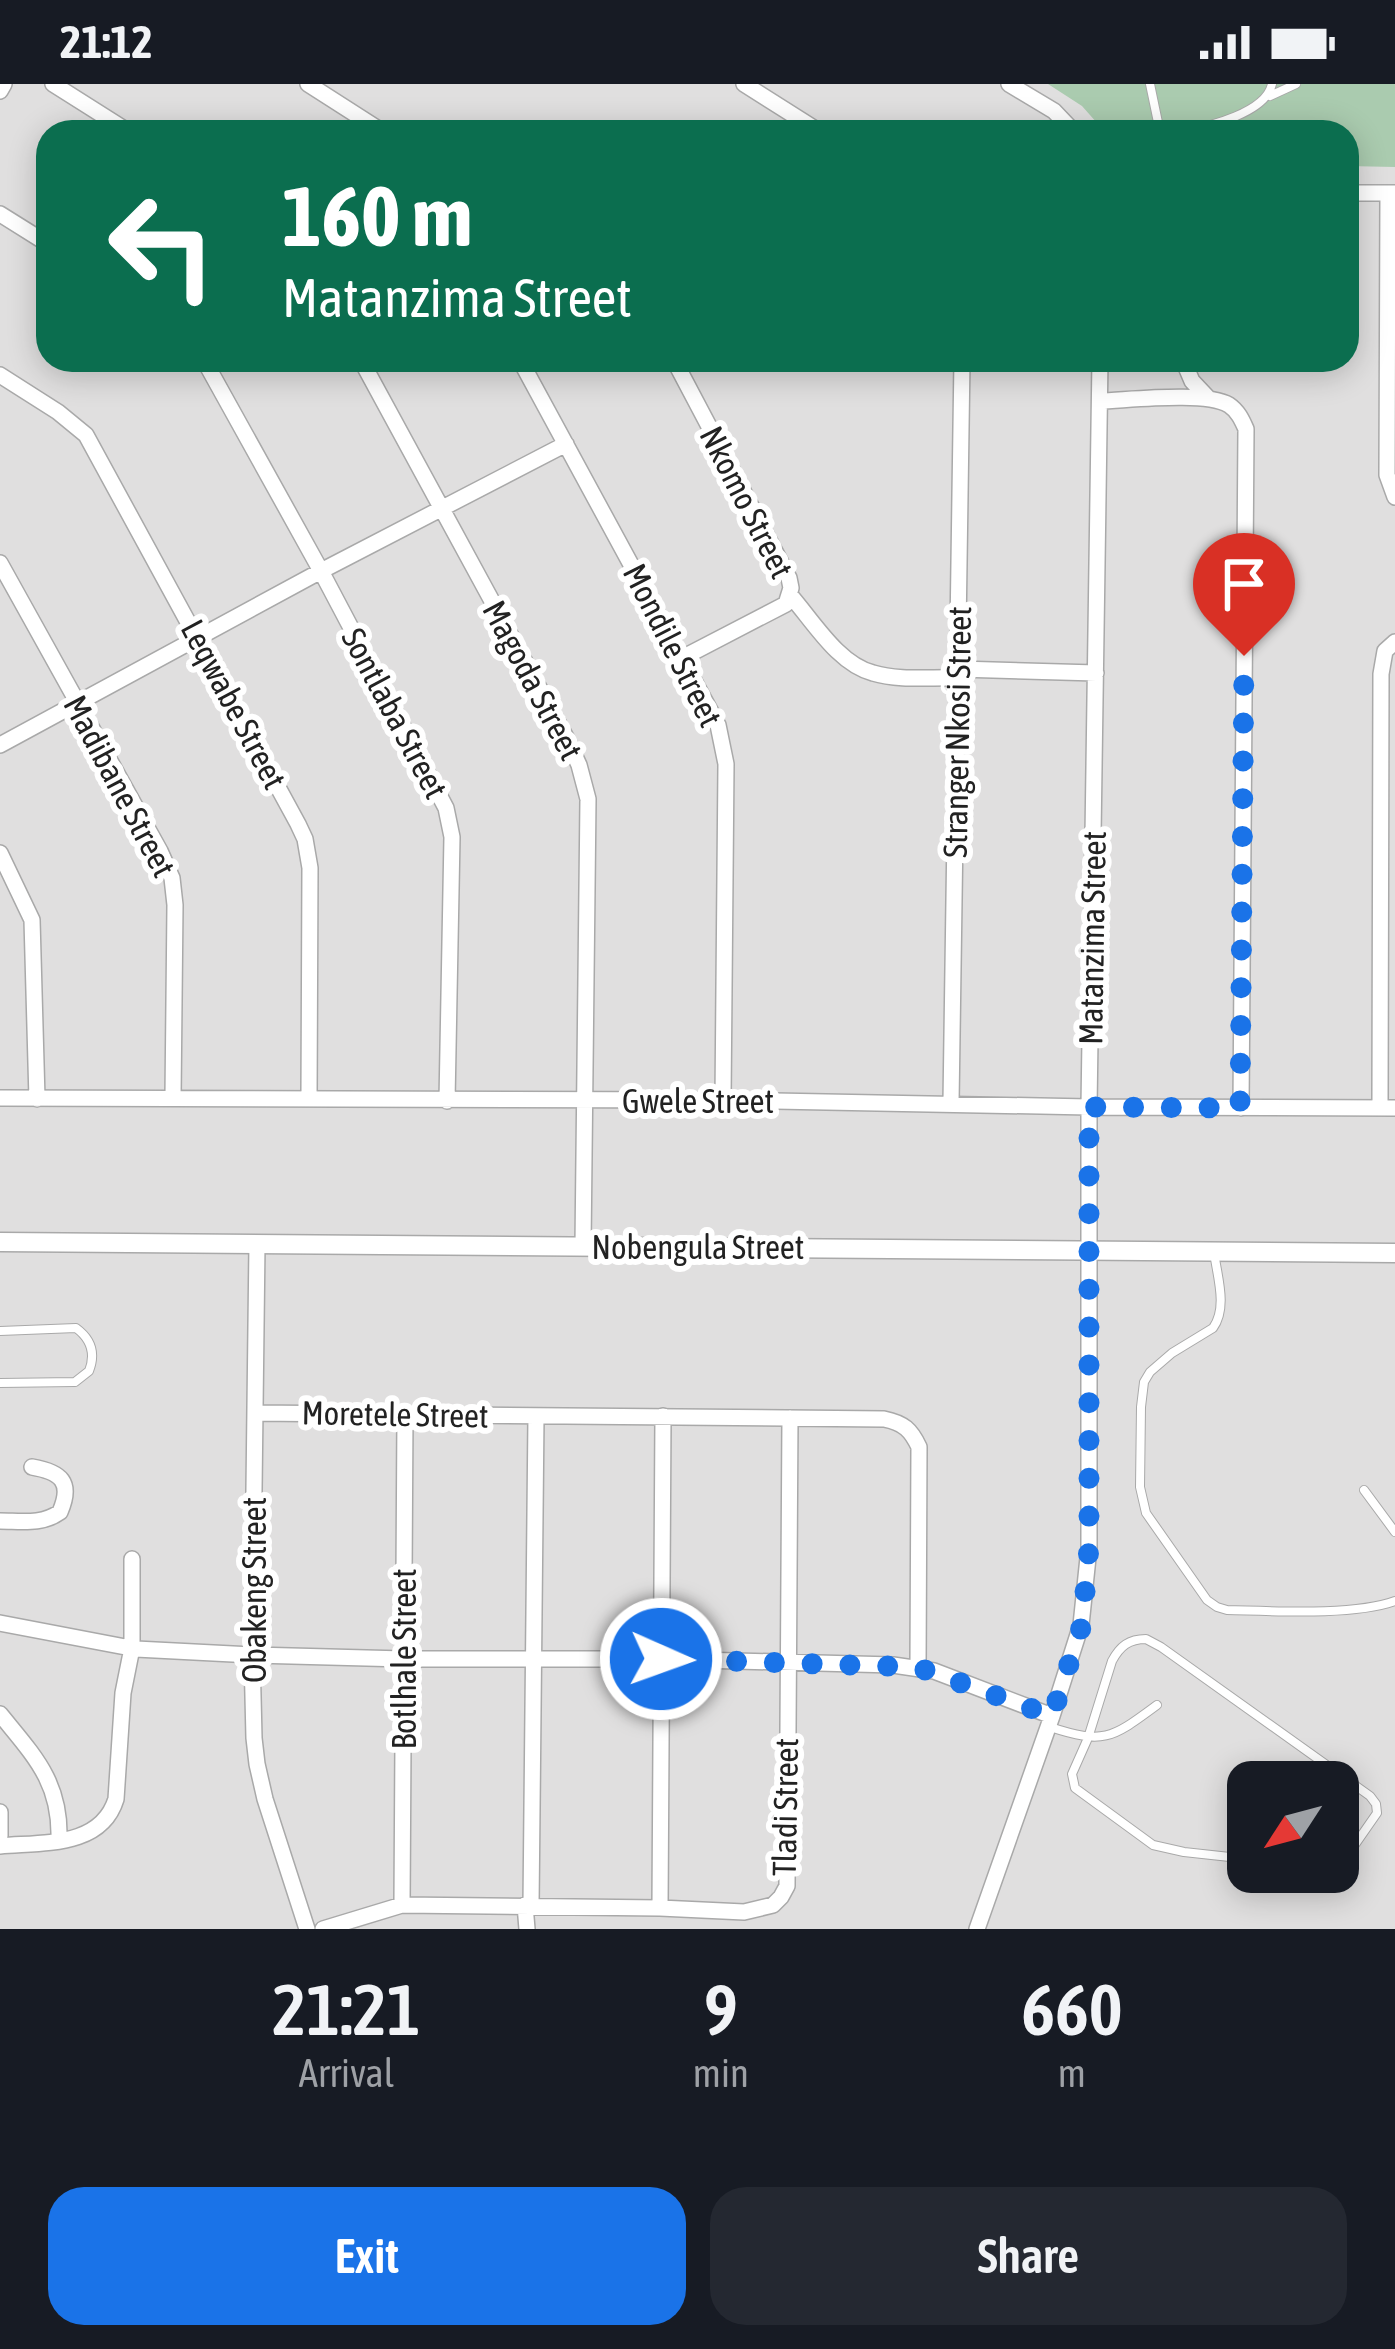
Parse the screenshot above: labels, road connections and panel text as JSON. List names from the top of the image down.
{
  "streets": {
    "street": [
      "Nkomo Street",
      "Mondile Street",
      "Magoda Street",
      "Leqwabe Street",
      "Sontlaba Street",
      "Stranger Nkosi Street",
      "Madibane Street",
      "Matanzima Street",
      "Gwele Street",
      "Nobengula Street",
      "Moretele Street",
      "Obakeng Street",
      "Botlhale Street",
      "Tladi Street"
    ]
  },
  "crossings": [
    ["Nkomo Street", "Mondile Street"],
    ["Mondile Street", "Gwele Street"],
    ["Magoda Street", "Gwele Street"],
    ["Magoda Street", "Nobengula Street"],
    ["Leqwabe Street", "Gwele Street"],
    ["Sontlaba Street", "Gwele Street"],
    ["Stranger Nkosi Street", "Gwele Street"],
    ["Madibane Street", "Gwele Street"],
    ["Matanzima Street", "Gwele Street"],
    ["Matanzima Street", "Nobengula Street"],
    ["Nobengula Street", "Obakeng Street"],
    ["Moretele Street", "Obakeng Street"],
    ["Moretele Street", "Botlhale Street"],
    ["Moretele Street", "Tladi Street"],
    ["Botlhale Street", "Tladi Street"]
  ],
  "north": "bottom left",
  "page": {
    "status": "21:12",
    "turn": ["160 m", "Matanzima Street"],
    "eta": [
      "21:21",
      "Arrival",
      "9",
      "min",
      "660",
      "m"
    ],
    "buttons": ["Exit", "Share"]
  }
}
